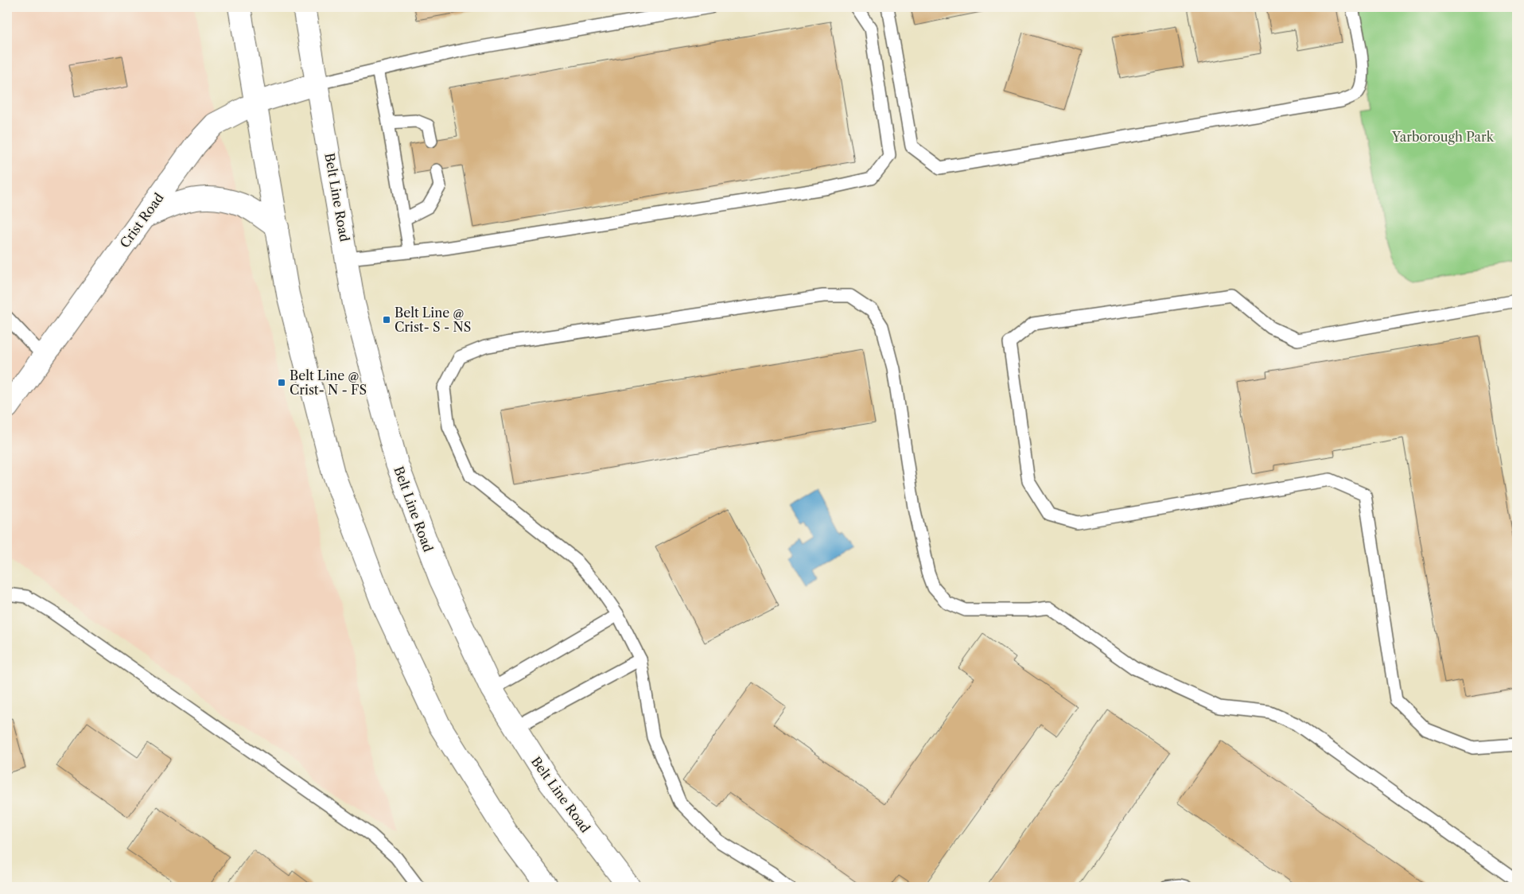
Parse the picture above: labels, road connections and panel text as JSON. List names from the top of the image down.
{
  "streets": {
    "main road": ["Belt Line Road", "Crist Road"]
  },
  "crossings": [
    ["Belt Line Road", "Crist Road"]
  ],
  "parks": ["Yarborough Park"],
  "places": {
    "transit": ["Belt Line @ Crist- S - NS", "Belt Line @ Crist- N - FS"]
  }
}
